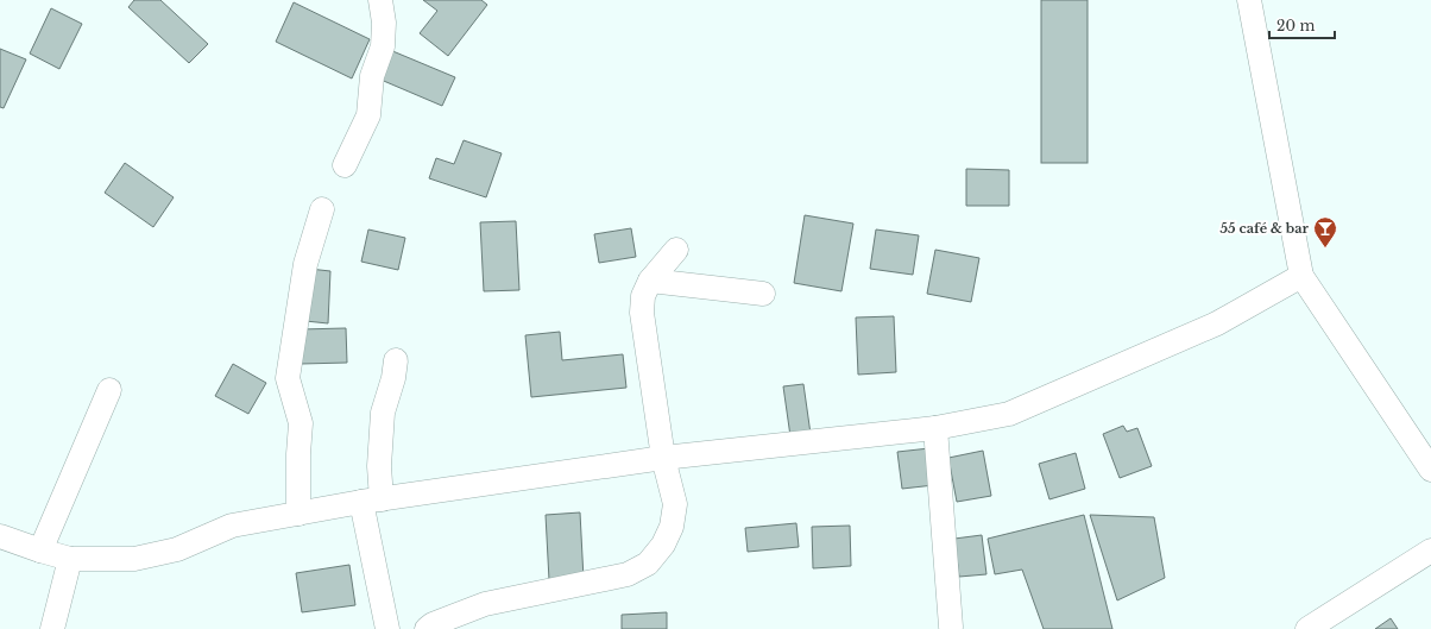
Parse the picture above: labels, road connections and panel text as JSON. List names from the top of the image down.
{
  "places": {
    "bar": ["55 café & bar"]
  },
  "scale_bar": "20 m"
}
